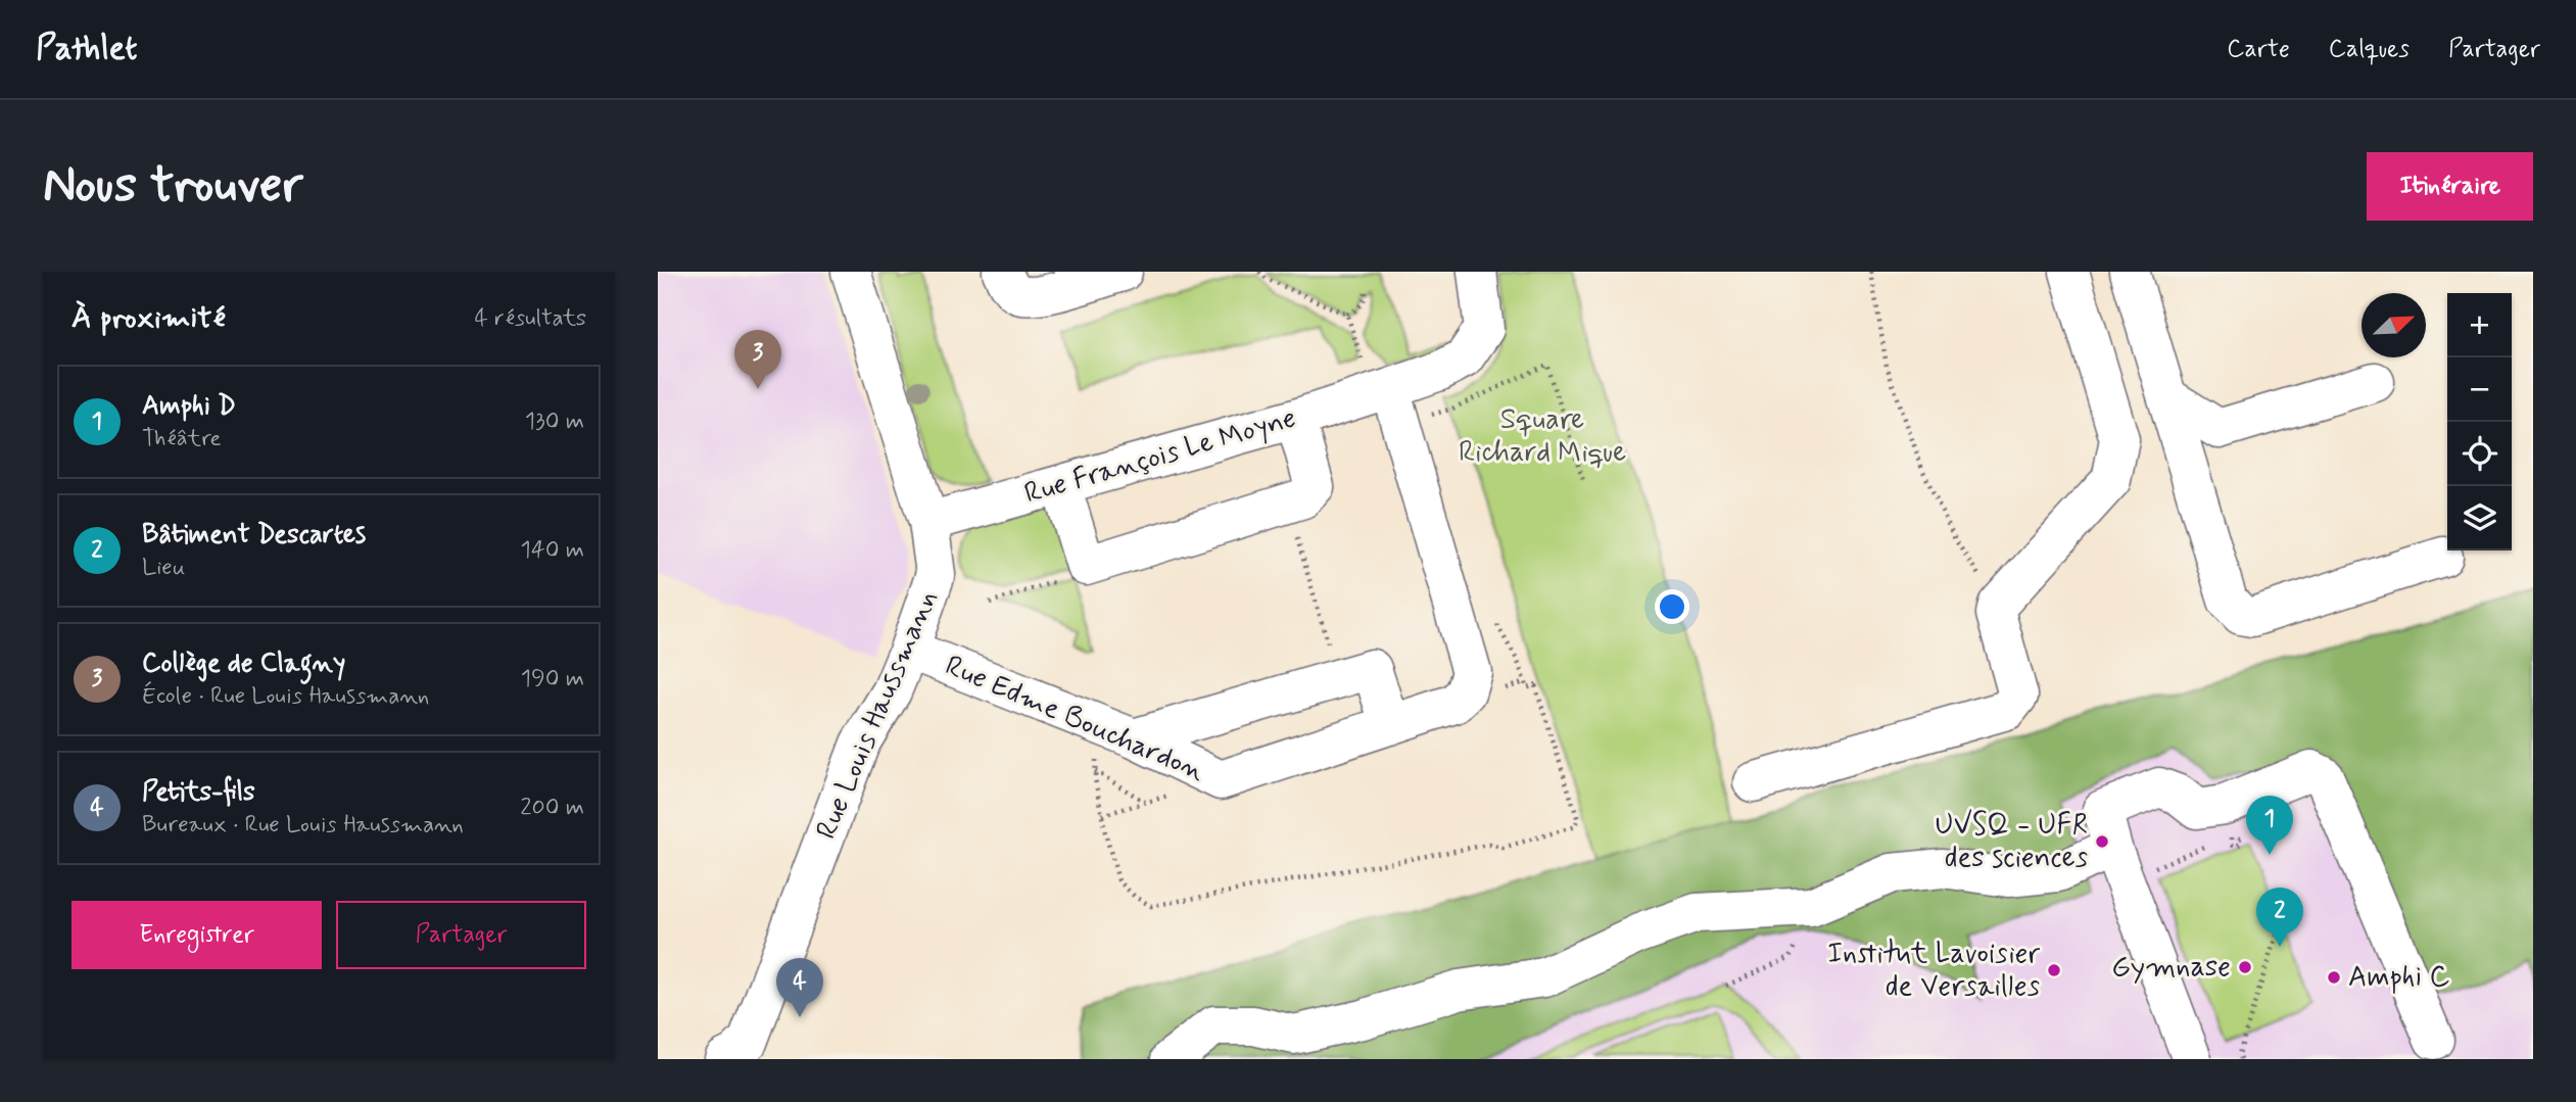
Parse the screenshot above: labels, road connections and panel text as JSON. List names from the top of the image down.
{
  "streets": {
    "street": ["Rue François Le Moyne", "Rue Louis Haussmann", "Rue Edme Bouchardon"]
  },
  "crossings": [
    ["Rue François Le Moyne", "Rue Louis Haussmann"],
    ["Rue François Le Moyne", "Rue Edme Bouchardon"],
    ["Rue Louis Haussmann", "Rue Edme Bouchardon"]
  ],
  "parks": ["Square Richard Mique"],
  "places": [
    "UVSQ - UFR des sciences",
    "Gymnase",
    "Institut Lavoisier de Versailles",
    "Amphi C"
  ],
  "north": "top right",
  "page": {
    "header": "Pathlet",
    "nav": ["Carte", "Calques", "Partager"],
    "buttons": [
      "Itinéraire",
      ["Enregistrer", "Partager"]
    ],
    "title": "Nous trouver",
    "heading": ["À proximité", "4 résultats"],
    "map_buttons": ["+", "−"],
    "pins": [
      "3",
      "1",
      "2",
      "4"
    ],
    "list": [
      {
        "mark": "1",
        "name": "Amphi D",
        "note": "Théâtre",
        "value": "130 m"
      },
      {
        "mark": "2",
        "name": "Bâtiment Descartes",
        "note": "Lieu",
        "value": "140 m"
      },
      {
        "mark": "3",
        "name": "Collège de Clagny",
        "note": "École · Rue Louis Haussmann",
        "value": "190 m"
      },
      {
        "mark": "4",
        "name": "Petits-fils",
        "note": "Bureaux · Rue Louis Haussmann",
        "value": "200 m"
      }
    ]
  }
}
